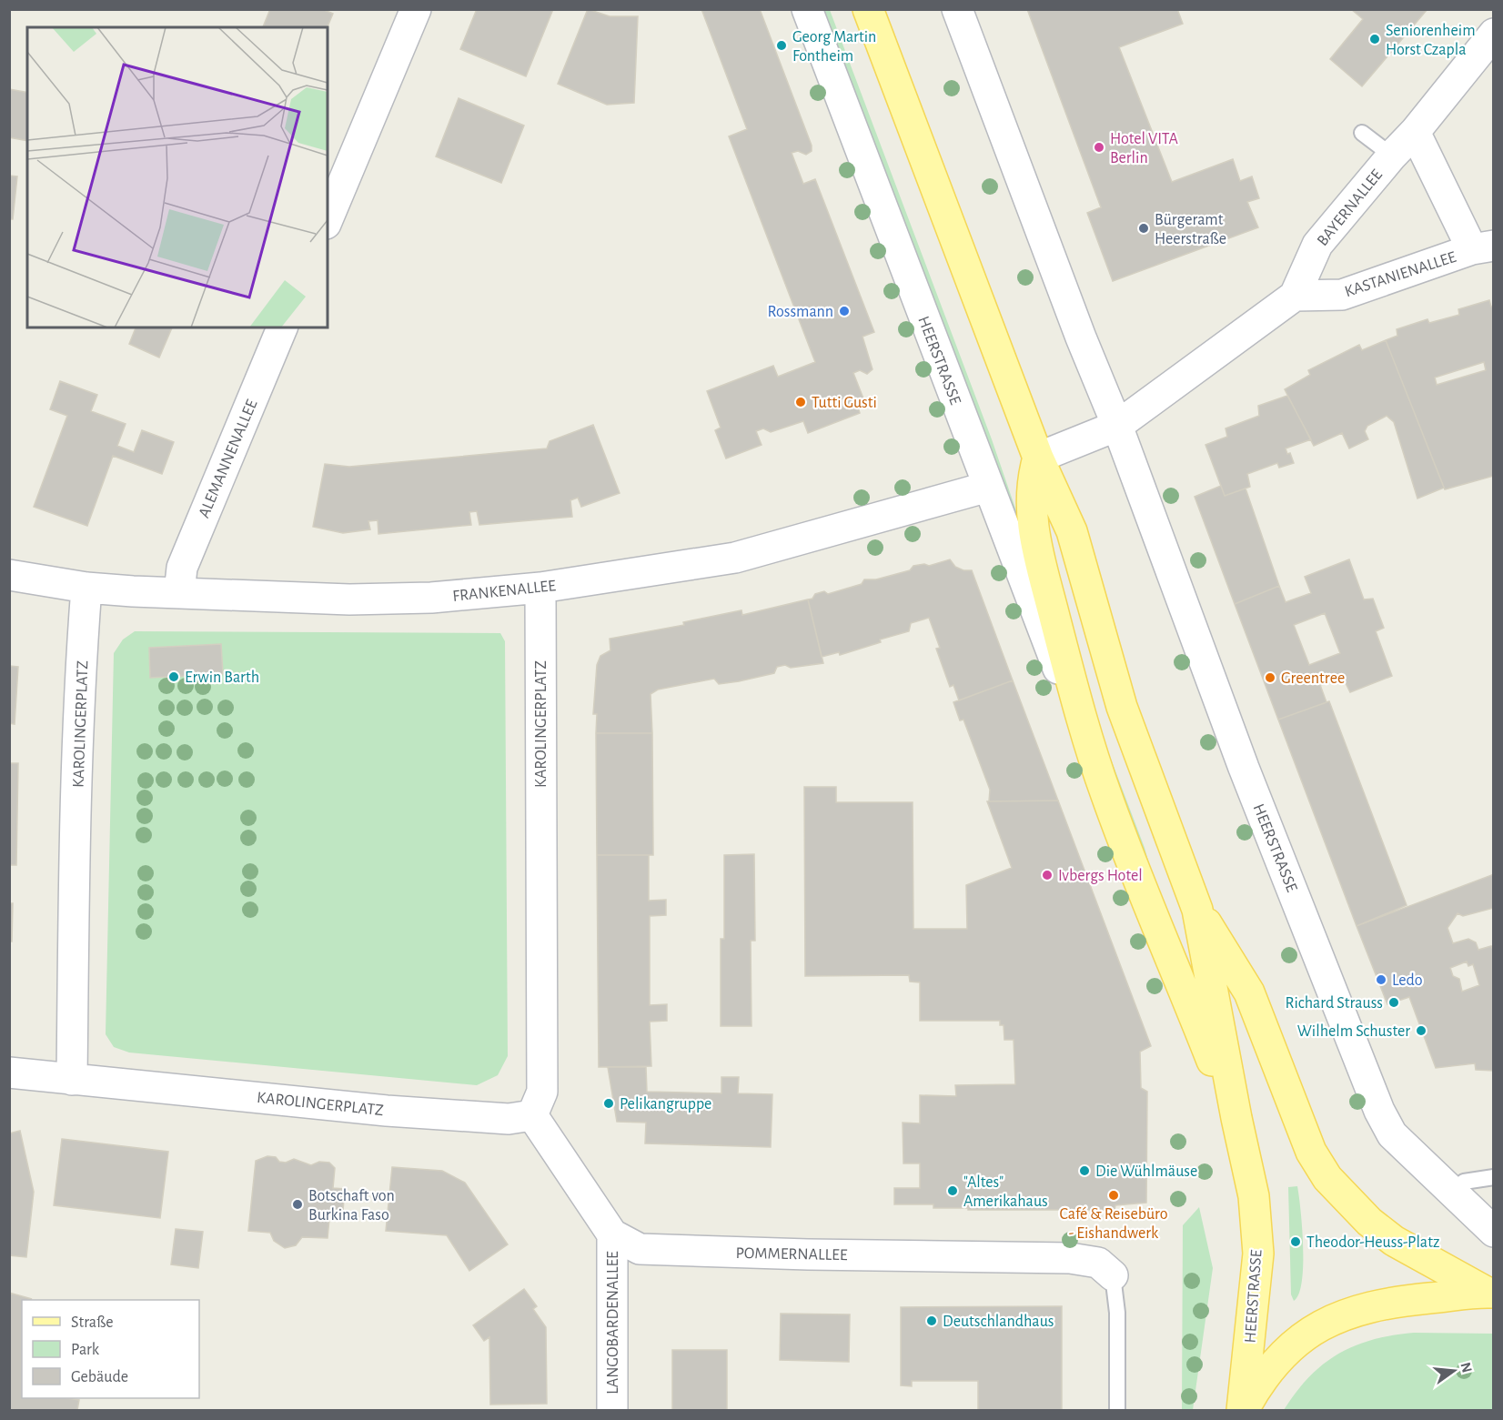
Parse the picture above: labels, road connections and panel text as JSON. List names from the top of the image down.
{
  "streets": {
    "main road": ["HEERSTRASSE"],
    "street": [
      "BAYERNALLEE",
      "KASTANIENALLEE",
      "ALEMANNENALLEE",
      "FRANKENALLEE",
      "KAROLINGERPLATZ",
      "POMMERNALLEE",
      "LANGOBARDENALLEE"
    ]
  },
  "crossings": [
    ["BAYERNALLEE", "KASTANIENALLEE"],
    ["BAYERNALLEE", "HEERSTRASSE"],
    ["HEERSTRASSE", "FRANKENALLEE"],
    ["ALEMANNENALLEE", "FRANKENALLEE"],
    ["FRANKENALLEE", "KAROLINGERPLATZ"],
    ["KAROLINGERPLATZ", "POMMERNALLEE"],
    ["POMMERNALLEE", "LANGOBARDENALLEE"]
  ],
  "places": [
    "Seniorenheim Horst Czapla",
    "Georg Martin Fontheim",
    "Hotel VITA Berlin",
    "Bürgeramt Heerstraße",
    "Rossmann",
    "Tutti Gusti",
    "Erwin Barth",
    "Greentree",
    "Ivbergs Hotel",
    "Ledo",
    "Richard Strauss",
    "Wilhelm Schuster",
    "Pelikangruppe",
    "Die Wühlmäuse",
    "\"Altes\" Amerikahaus",
    "Café & Reisebüro - Eishandwerk",
    "Botschaft von Burkina Faso",
    "Theodor-Heuss-Platz",
    "Deutschlandhaus"
  ],
  "legend": ["Straße", "Park", "Gebäude"],
  "north": "right"
}
